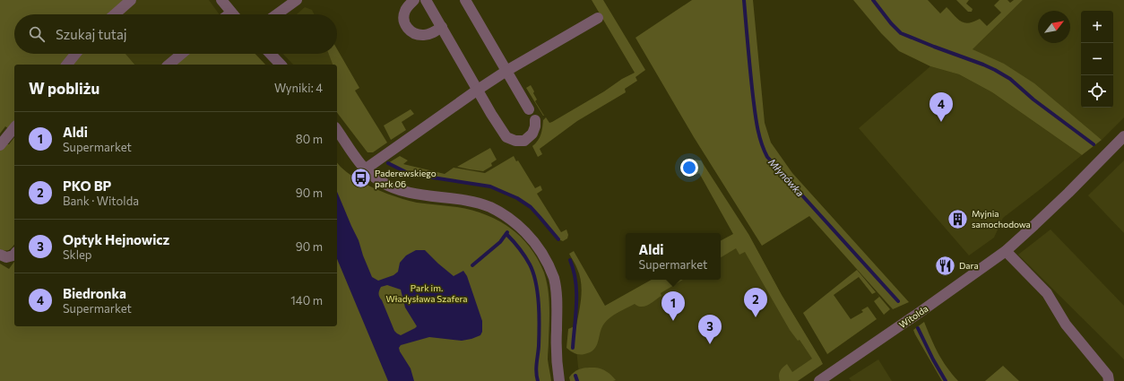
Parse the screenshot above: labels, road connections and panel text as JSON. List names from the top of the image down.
{
  "streets": {
    "street": ["Witolda"]
  },
  "water": ["Młynówka"],
  "parks": ["Park im. Władysława Szafera"],
  "places": {
    "bus stop": ["Paderewskiego park 06"],
    "building": ["Myjnia samochodowa"],
    "restaurant": ["Dara"]
  },
  "north": "top right",
  "page": {
    "map_buttons": ["+", "−"],
    "search": "Szukaj tutaj",
    "heading": ["W pobliżu", "Wyniki: 4"],
    "pins": [
      "4",
      "2",
      "1",
      "3"
    ],
    "list": [
      {
        "mark": "1",
        "name": "Aldi",
        "note": "Supermarket",
        "value": "80 m"
      },
      {
        "mark": "2",
        "name": "PKO BP",
        "note": "Bank · Witolda",
        "value": "90 m"
      },
      {
        "mark": "3",
        "name": "Optyk Hejnowicz",
        "note": "Sklep",
        "value": "90 m"
      },
      {
        "mark": "4",
        "name": "Biedronka",
        "note": "Supermarket",
        "value": "140 m"
      }
    ],
    "popup": ["Aldi", "Supermarket"]
  }
}
